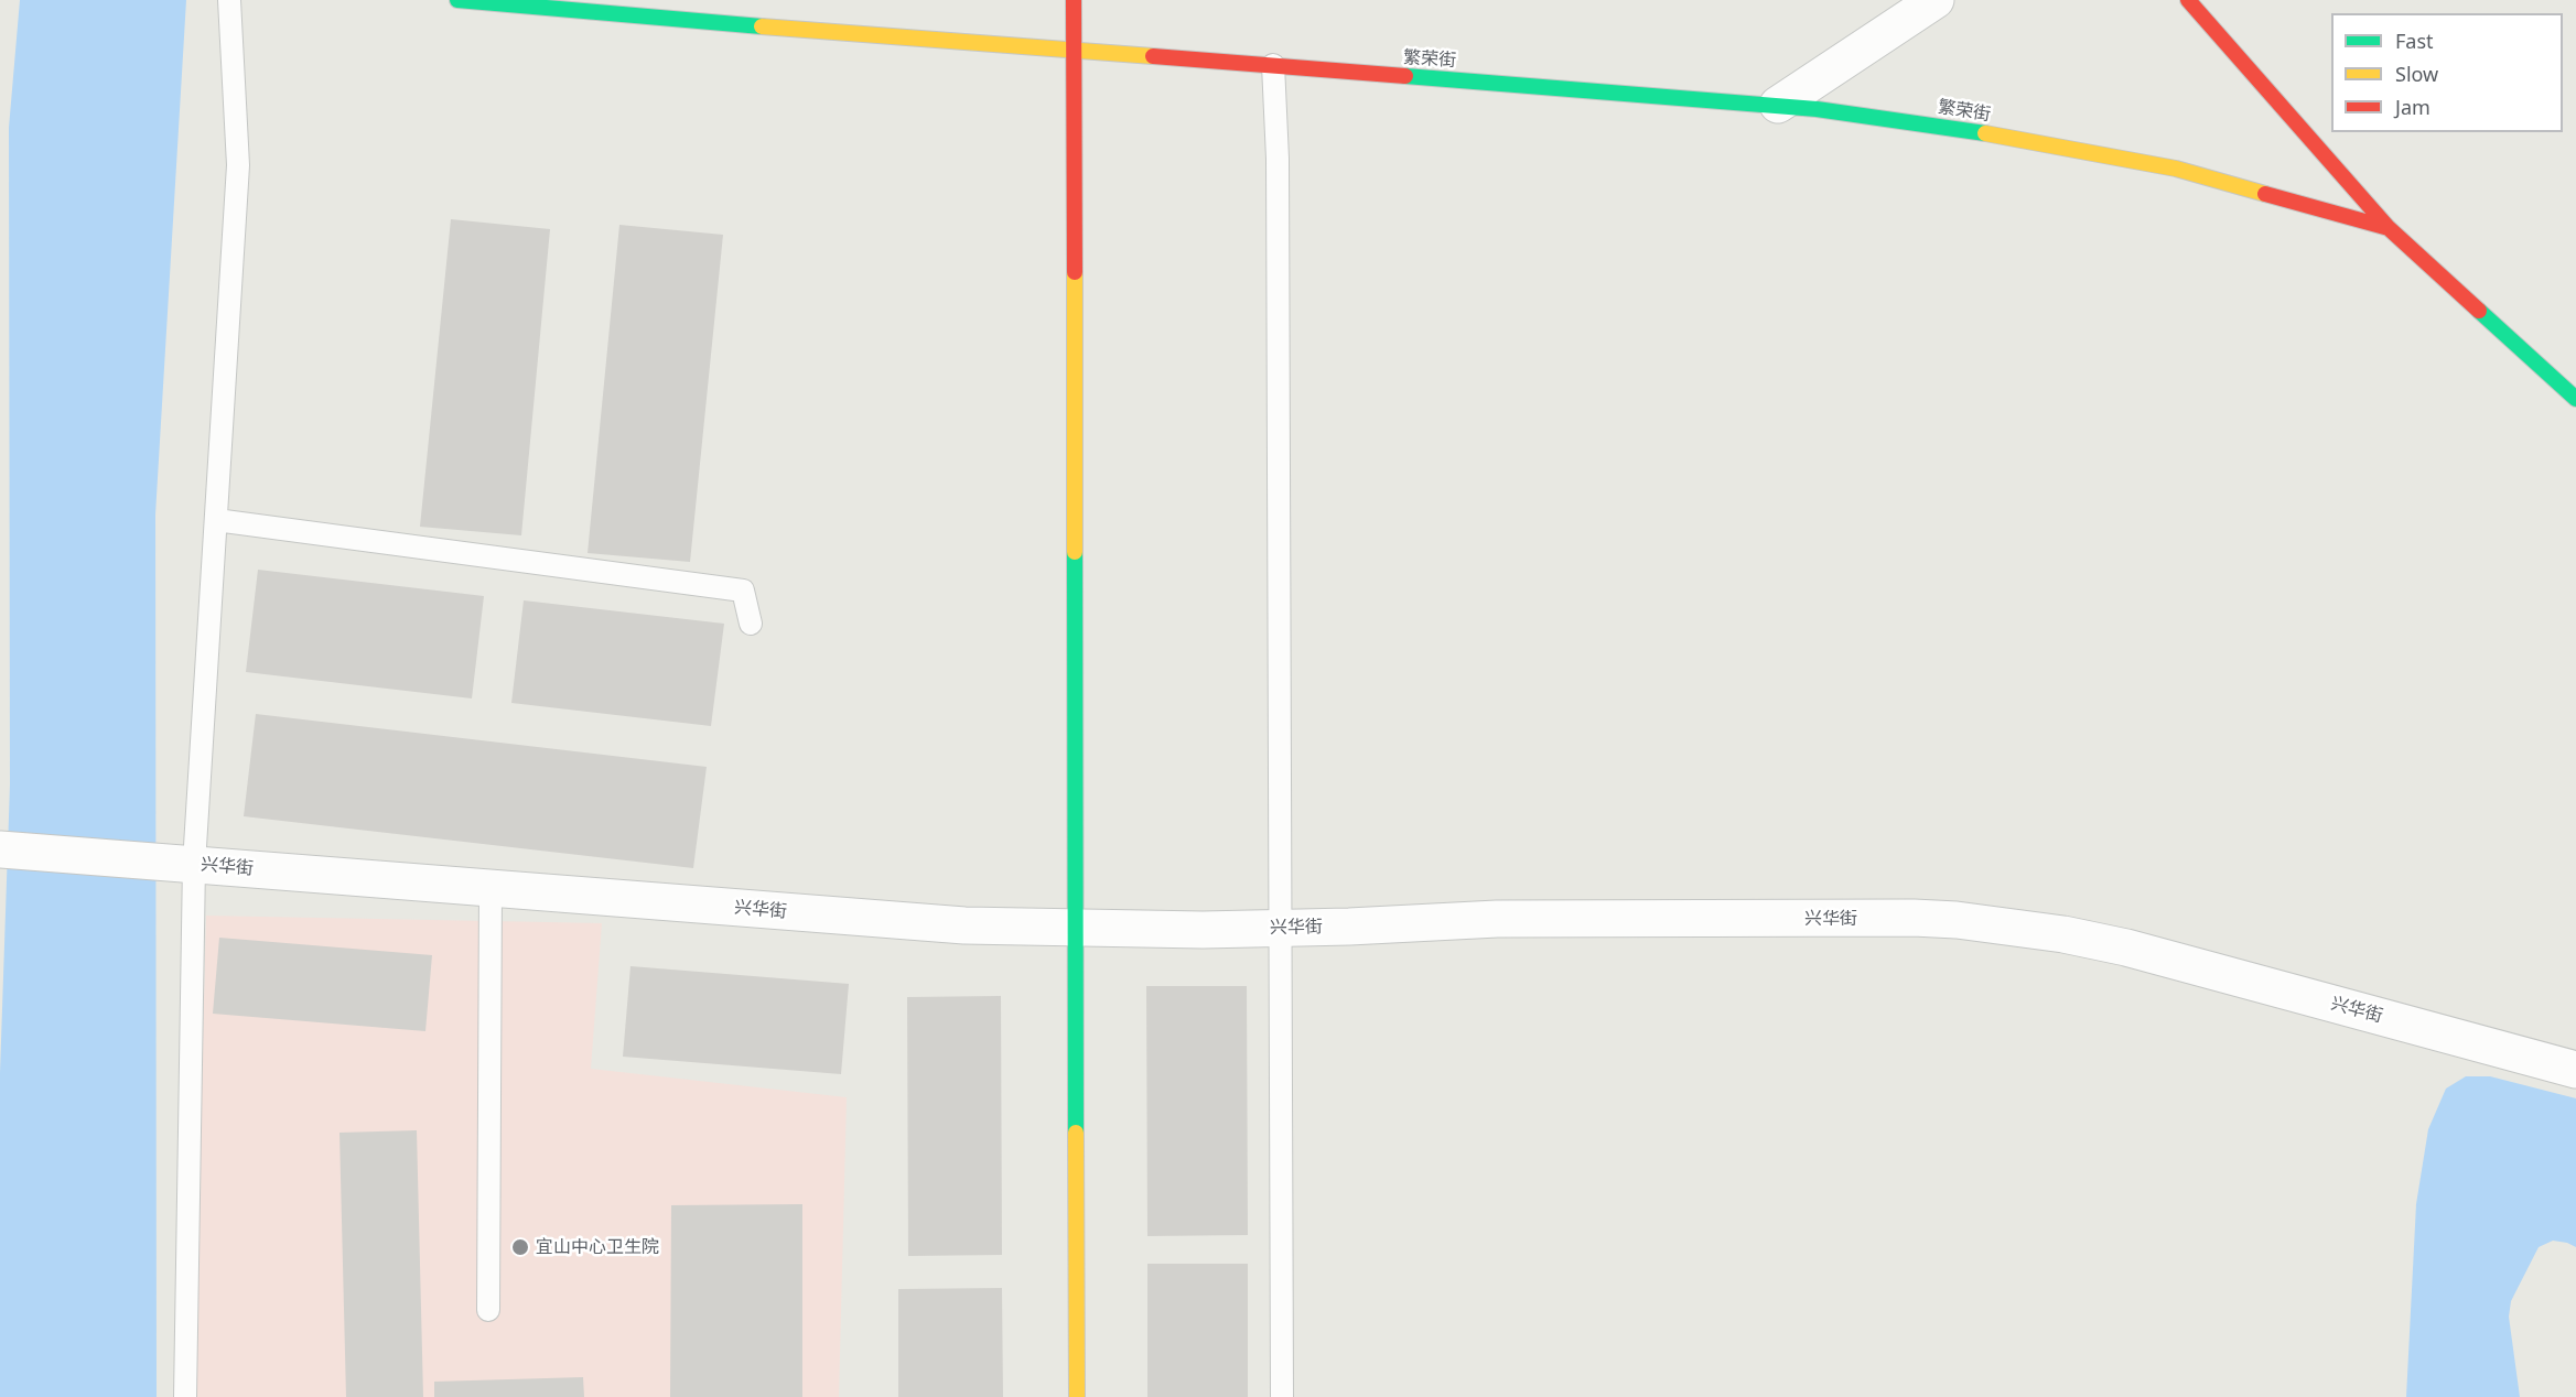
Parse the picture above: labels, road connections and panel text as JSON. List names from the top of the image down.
{
  "streets": {
    "street": ["繁荣街", "兴华街"]
  },
  "places": ["宜山中心卫生院"],
  "legend": ["Fast", "Slow", "Jam"]
}
